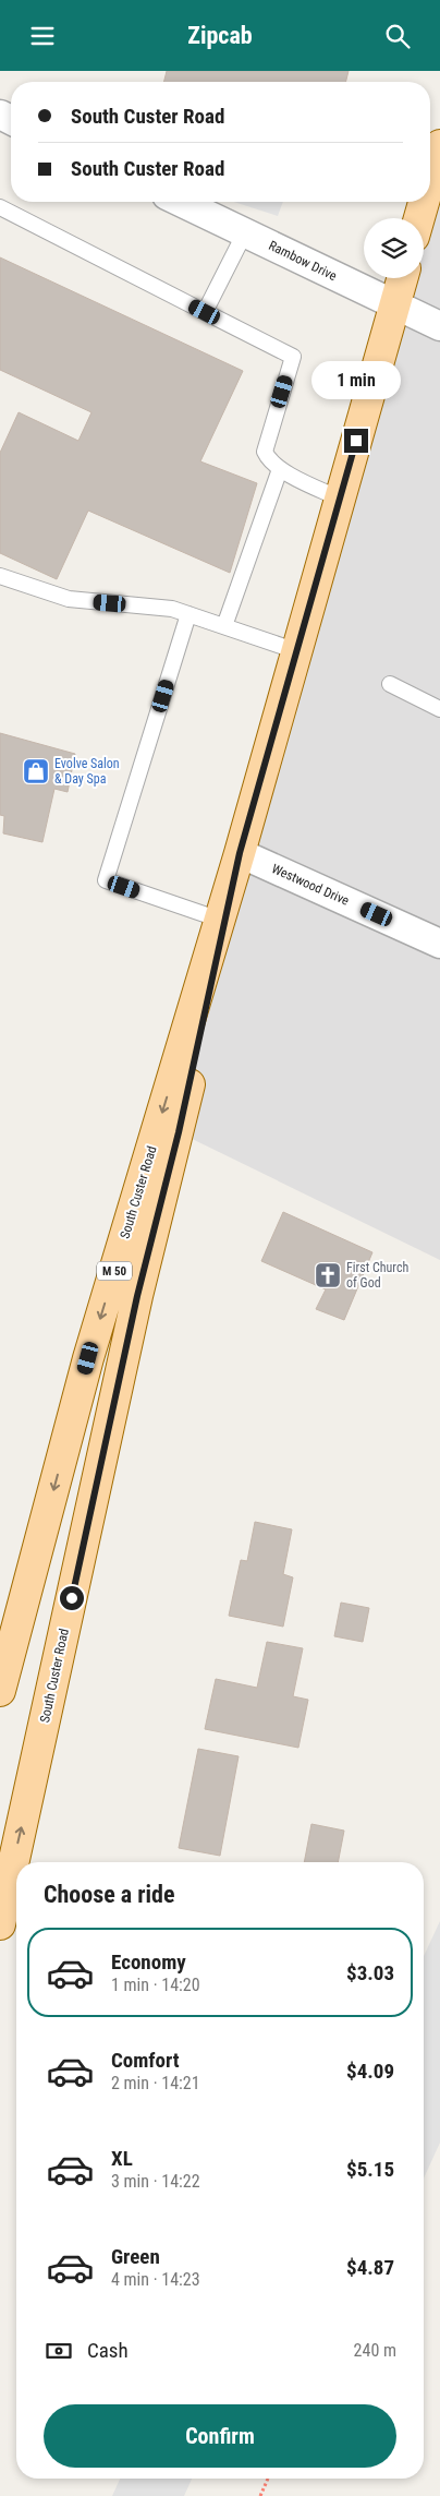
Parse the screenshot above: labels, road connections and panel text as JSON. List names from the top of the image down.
{
  "streets": {
    "main road": ["South Custer Road", "M 50"],
    "street": ["Rambow Drive", "Westwood Drive"]
  },
  "crossings": [
    ["Rambow Drive", "South Custer Road"],
    ["Westwood Drive", "South Custer Road"]
  ],
  "places": {
    "shop": ["Evolve Salon & Day Spa"],
    "church": ["First Church of God"]
  },
  "page": {
    "header": "Zipcab",
    "banner": ["South Custer Road", "South Custer Road"],
    "bubble": "1 min",
    "heading": "Choose a ride",
    "list": [
      {
        "name": "Economy",
        "note": "1 min · 14:20",
        "value": "$3.03"
      },
      {
        "name": "Comfort",
        "note": "2 min · 14:21",
        "value": "$4.09"
      },
      {
        "name": "XL",
        "note": "3 min · 14:22",
        "value": "$5.15"
      },
      {
        "name": "Green",
        "note": "4 min · 14:23",
        "value": "$4.87"
      }
    ],
    "pay": ["Cash", "240 m"],
    "buttons": "Confirm"
  }
}
